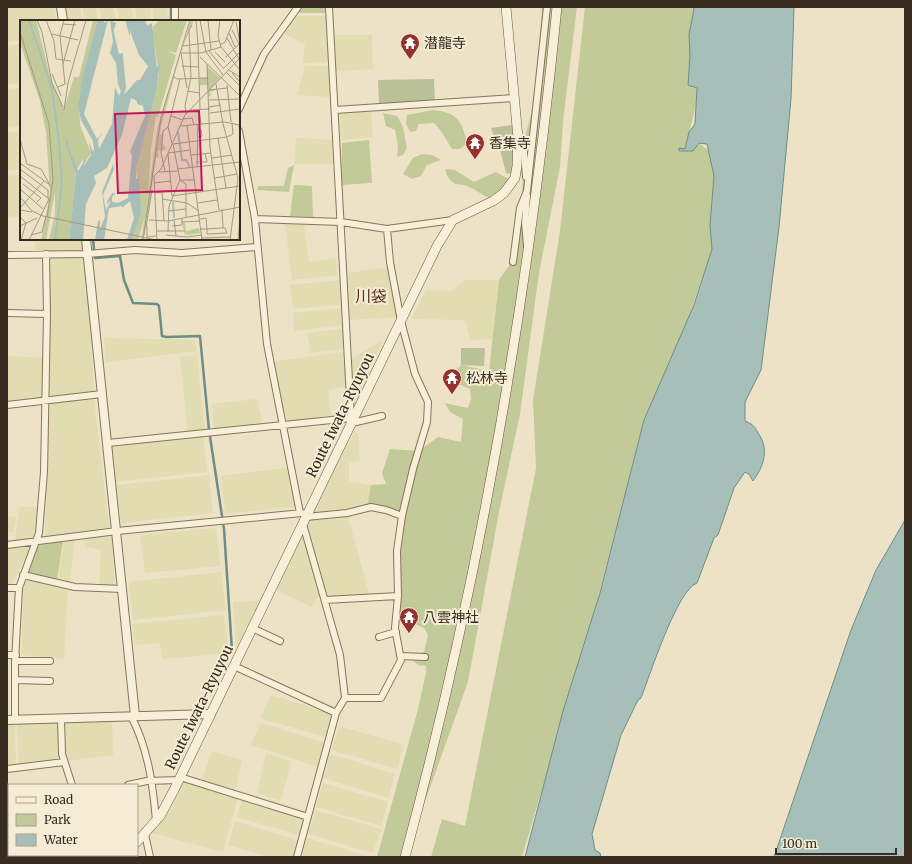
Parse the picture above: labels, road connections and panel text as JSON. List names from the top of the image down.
{
  "streets": {
    "main road": ["Route Iwata-Ryuyou"]
  },
  "districts": ["川袋"],
  "places": {
    "temple": [
      "潜龍寺",
      "香集寺",
      "松林寺",
      "八雲神社"
    ]
  },
  "legend": ["Road", "Park", "Water"],
  "scale_bar": "100 m"
}
